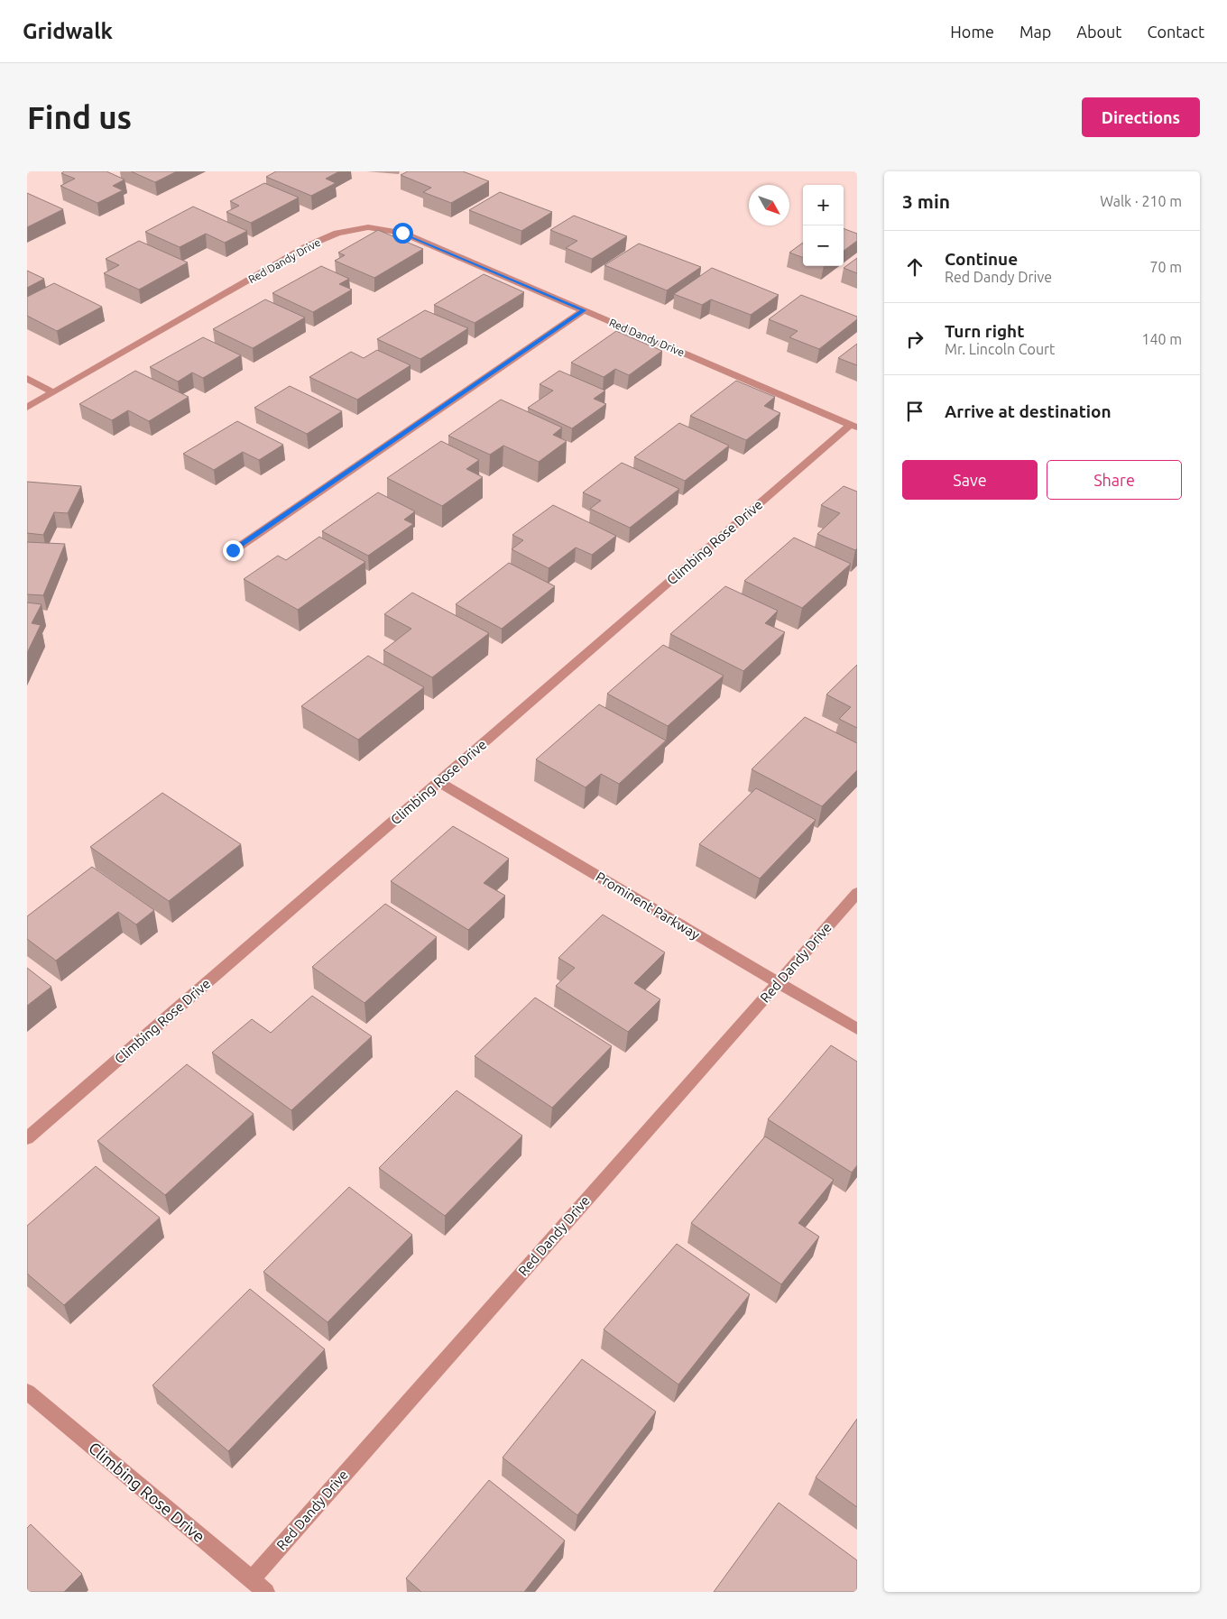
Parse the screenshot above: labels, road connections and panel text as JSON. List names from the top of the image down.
{
  "streets": {
    "street": ["Red Dandy Drive", "Climbing Rose Drive", "Prominent Parkway"]
  },
  "crossings": [
    ["Red Dandy Drive", "Climbing Rose Drive"],
    ["Red Dandy Drive", "Prominent Parkway"],
    ["Climbing Rose Drive", "Prominent Parkway"]
  ],
  "north": "bottom right",
  "page": {
    "header": "Gridwalk",
    "nav": [
      "Home",
      "Map",
      "About",
      "Contact"
    ],
    "buttons": [
      "Directions",
      ["Save", "Share"]
    ],
    "title": "Find us",
    "heading": ["3 min", "Walk · 210 m"],
    "map_buttons": ["+", "−"],
    "list": [
      ["Continue", "Red Dandy Drive", "70 m"],
      ["Turn right", "Mr. Lincoln Court", "140 m"],
      "Arrive at destination"
    ]
  }
}
